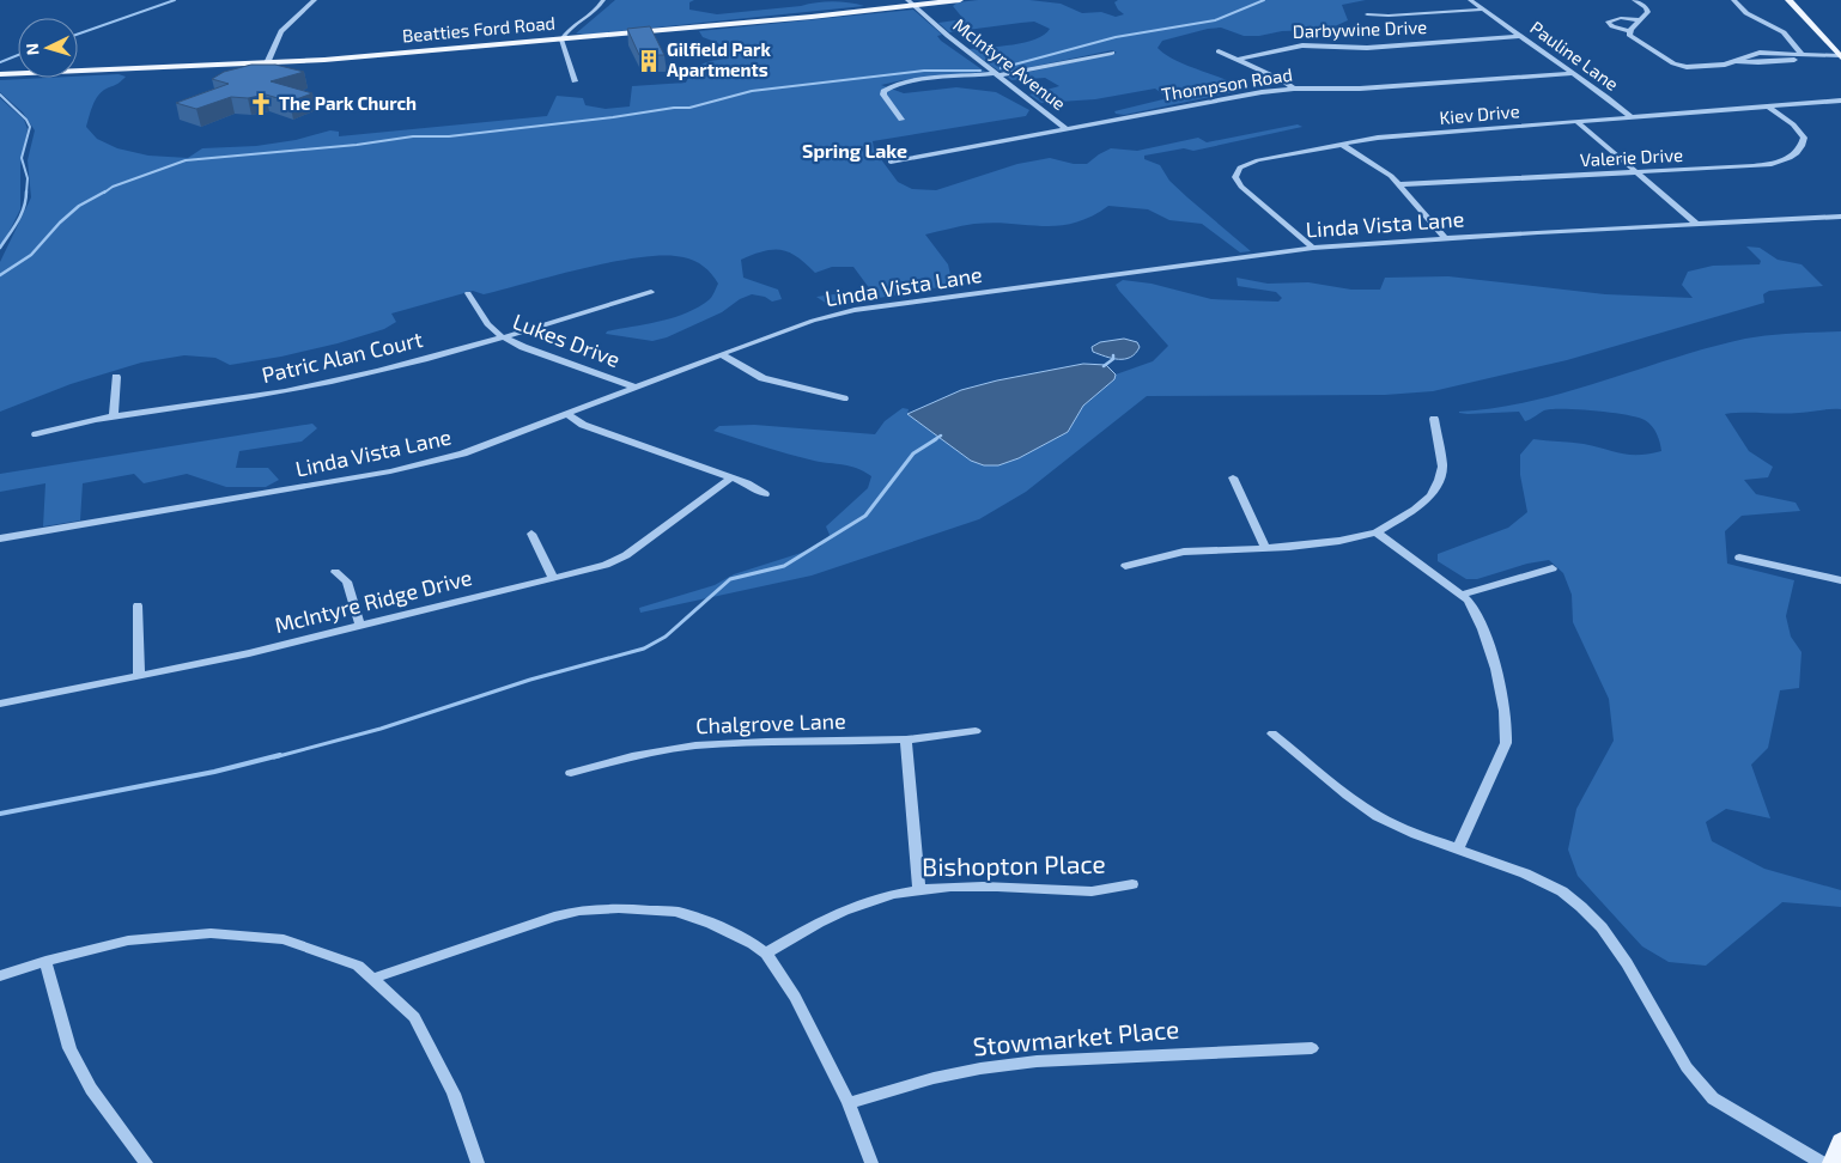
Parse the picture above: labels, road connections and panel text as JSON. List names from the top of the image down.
{
  "streets": {
    "main road": ["Beatties Ford Road"],
    "street": [
      "Darbywine Drive",
      "Pauline Lane",
      "McIntyre Avenue",
      "Thompson Road",
      "Kiev Drive",
      "Valerie Drive",
      "Linda Vista Lane",
      "Lukes Drive",
      "Patric Alan Court",
      "McIntyre Ridge Drive",
      "Chalgrove Lane",
      "Bishopton Place",
      "Stowmarket Place"
    ]
  },
  "crossings": [
    ["Beatties Ford Road", "McIntyre Avenue"],
    ["Darbywine Drive", "Pauline Lane"],
    ["Pauline Lane", "Thompson Road"],
    ["Pauline Lane", "Kiev Drive"],
    ["McIntyre Avenue", "Thompson Road"],
    ["Kiev Drive", "Valerie Drive"],
    ["Kiev Drive", "Linda Vista Lane"],
    ["Linda Vista Lane", "Lukes Drive"],
    ["Lukes Drive", "Patric Alan Court"]
  ],
  "districts": ["Spring Lake"],
  "places": {
    "building": ["Gilfield Park Apartments"],
    "church": ["The Park Church"]
  },
  "north": "left"
}
